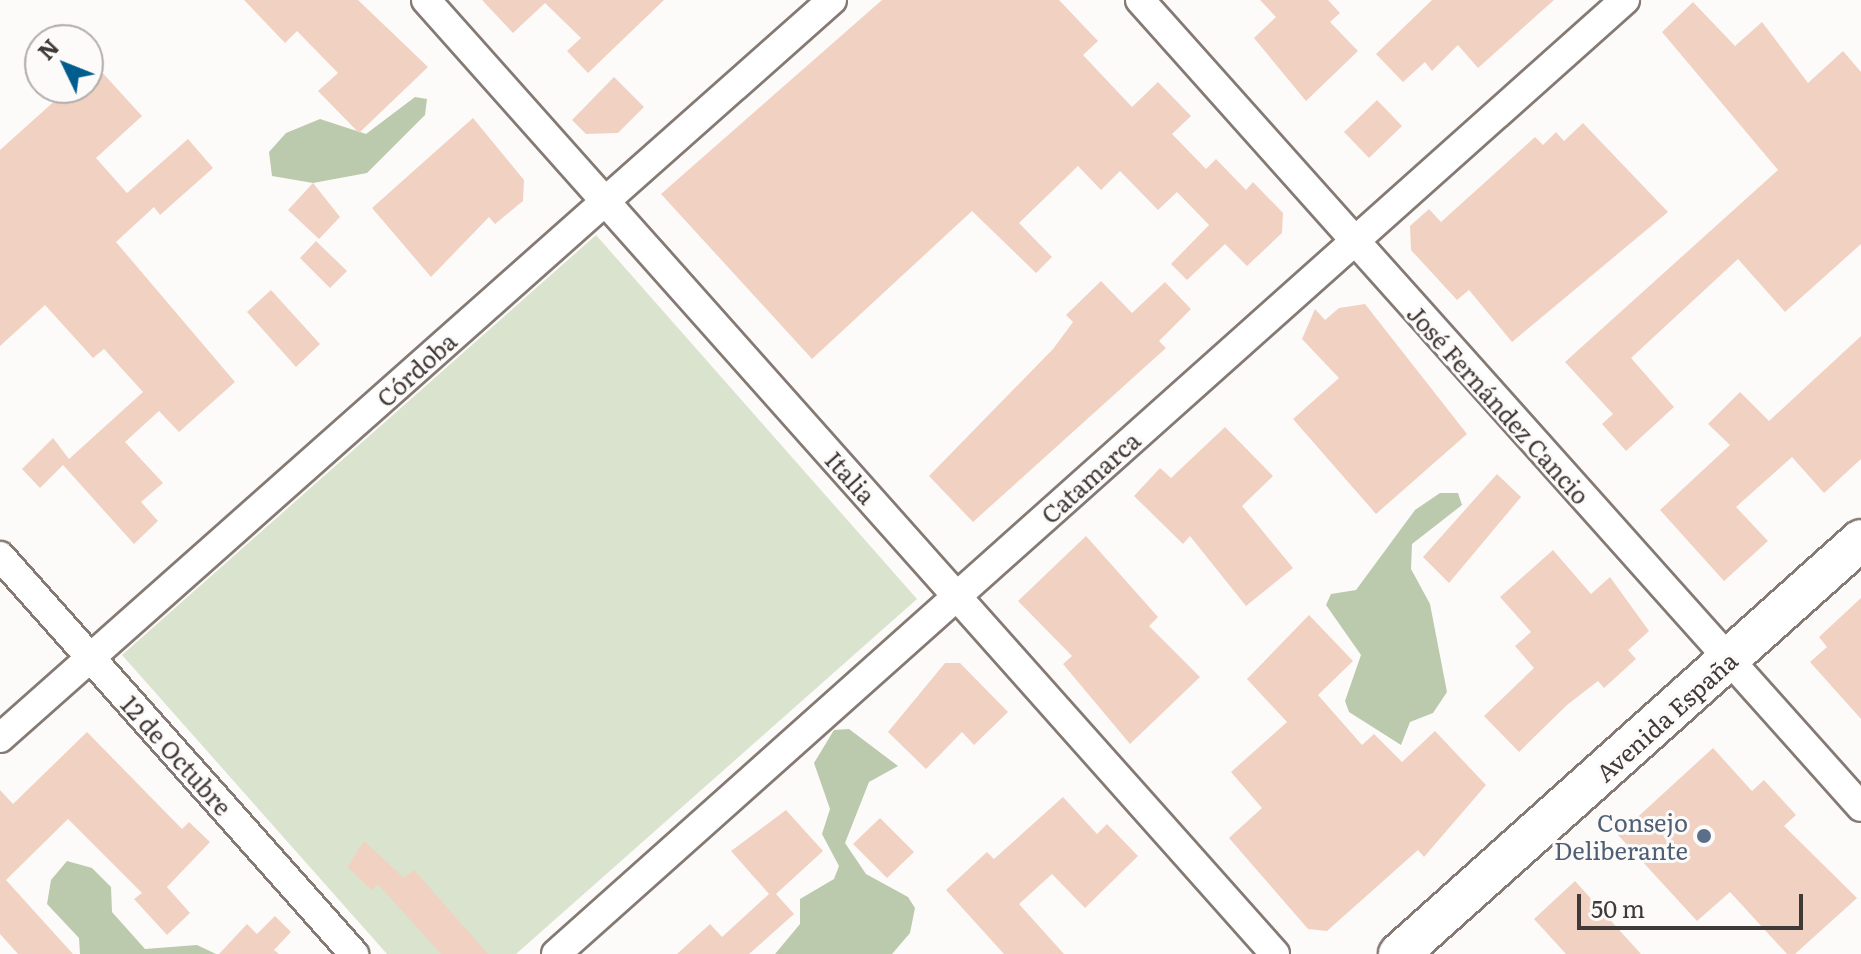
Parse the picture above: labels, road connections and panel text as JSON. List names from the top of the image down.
{
  "streets": {
    "main road": ["Avenida España"],
    "street": [
      "Córdoba",
      "José Fernández Cancio",
      "Italia",
      "Catamarca",
      "12 de Octubre"
    ]
  },
  "crossings": [
    ["Córdoba", "Italia"],
    ["Córdoba", "12 de Octubre"],
    ["José Fernández Cancio", "Catamarca"],
    ["José Fernández Cancio", "Avenida España"],
    ["Italia", "Catamarca"]
  ],
  "places": ["Consejo Deliberante"],
  "scale_bar": "50 m",
  "north": "top left"
}
